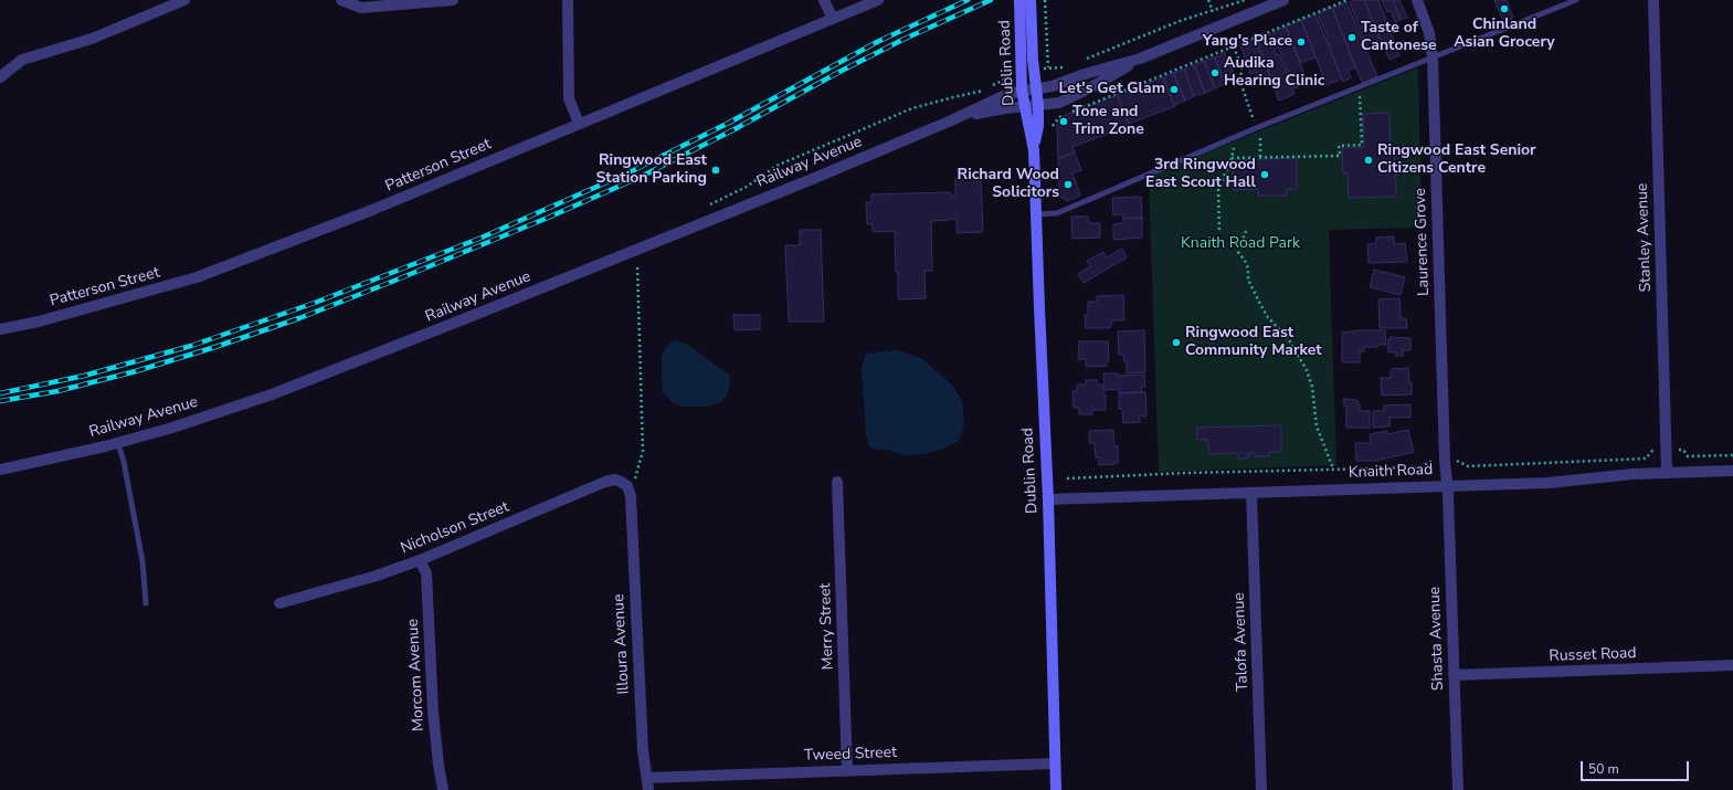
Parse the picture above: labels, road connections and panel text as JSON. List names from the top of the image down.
{
  "streets": {
    "main road": ["Dublin Road"],
    "street": [
      "Railway Avenue",
      "Patterson Street",
      "Stanley Avenue",
      "Laurence Grove",
      "Knaith Road",
      "Nicholson Street",
      "Merry Street",
      "Shasta Avenue",
      "Talofa Avenue",
      "Illoura Avenue",
      "Russet Road",
      "Morcom Avenue",
      "Tweed Street"
    ]
  },
  "crossings": [
    ["Dublin Road", "Railway Avenue"],
    ["Dublin Road", "Knaith Road"],
    ["Dublin Road", "Tweed Street"],
    ["Stanley Avenue", "Knaith Road"],
    ["Laurence Grove", "Knaith Road"],
    ["Laurence Grove", "Shasta Avenue"],
    ["Knaith Road", "Shasta Avenue"],
    ["Knaith Road", "Talofa Avenue"],
    ["Nicholson Street", "Illoura Avenue"],
    ["Nicholson Street", "Morcom Avenue"],
    ["Merry Street", "Tweed Street"],
    ["Shasta Avenue", "Russet Road"],
    ["Illoura Avenue", "Tweed Street"]
  ],
  "parks": ["Knaith Road Park"],
  "places": [
    "Chinland Asian Grocery",
    "Taste of Cantonese",
    "Yang's Place",
    "Audika Hearing Clinic",
    "Let's Get Glam",
    "Tone and Trim Zone",
    "Ringwood East Senior Citizens Centre",
    "Ringwood East Station Parking",
    "3rd Ringwood East Scout Hall",
    "Richard Wood Solicitors",
    "Ringwood East Community Market"
  ],
  "scale_bar": "50 m"
}
